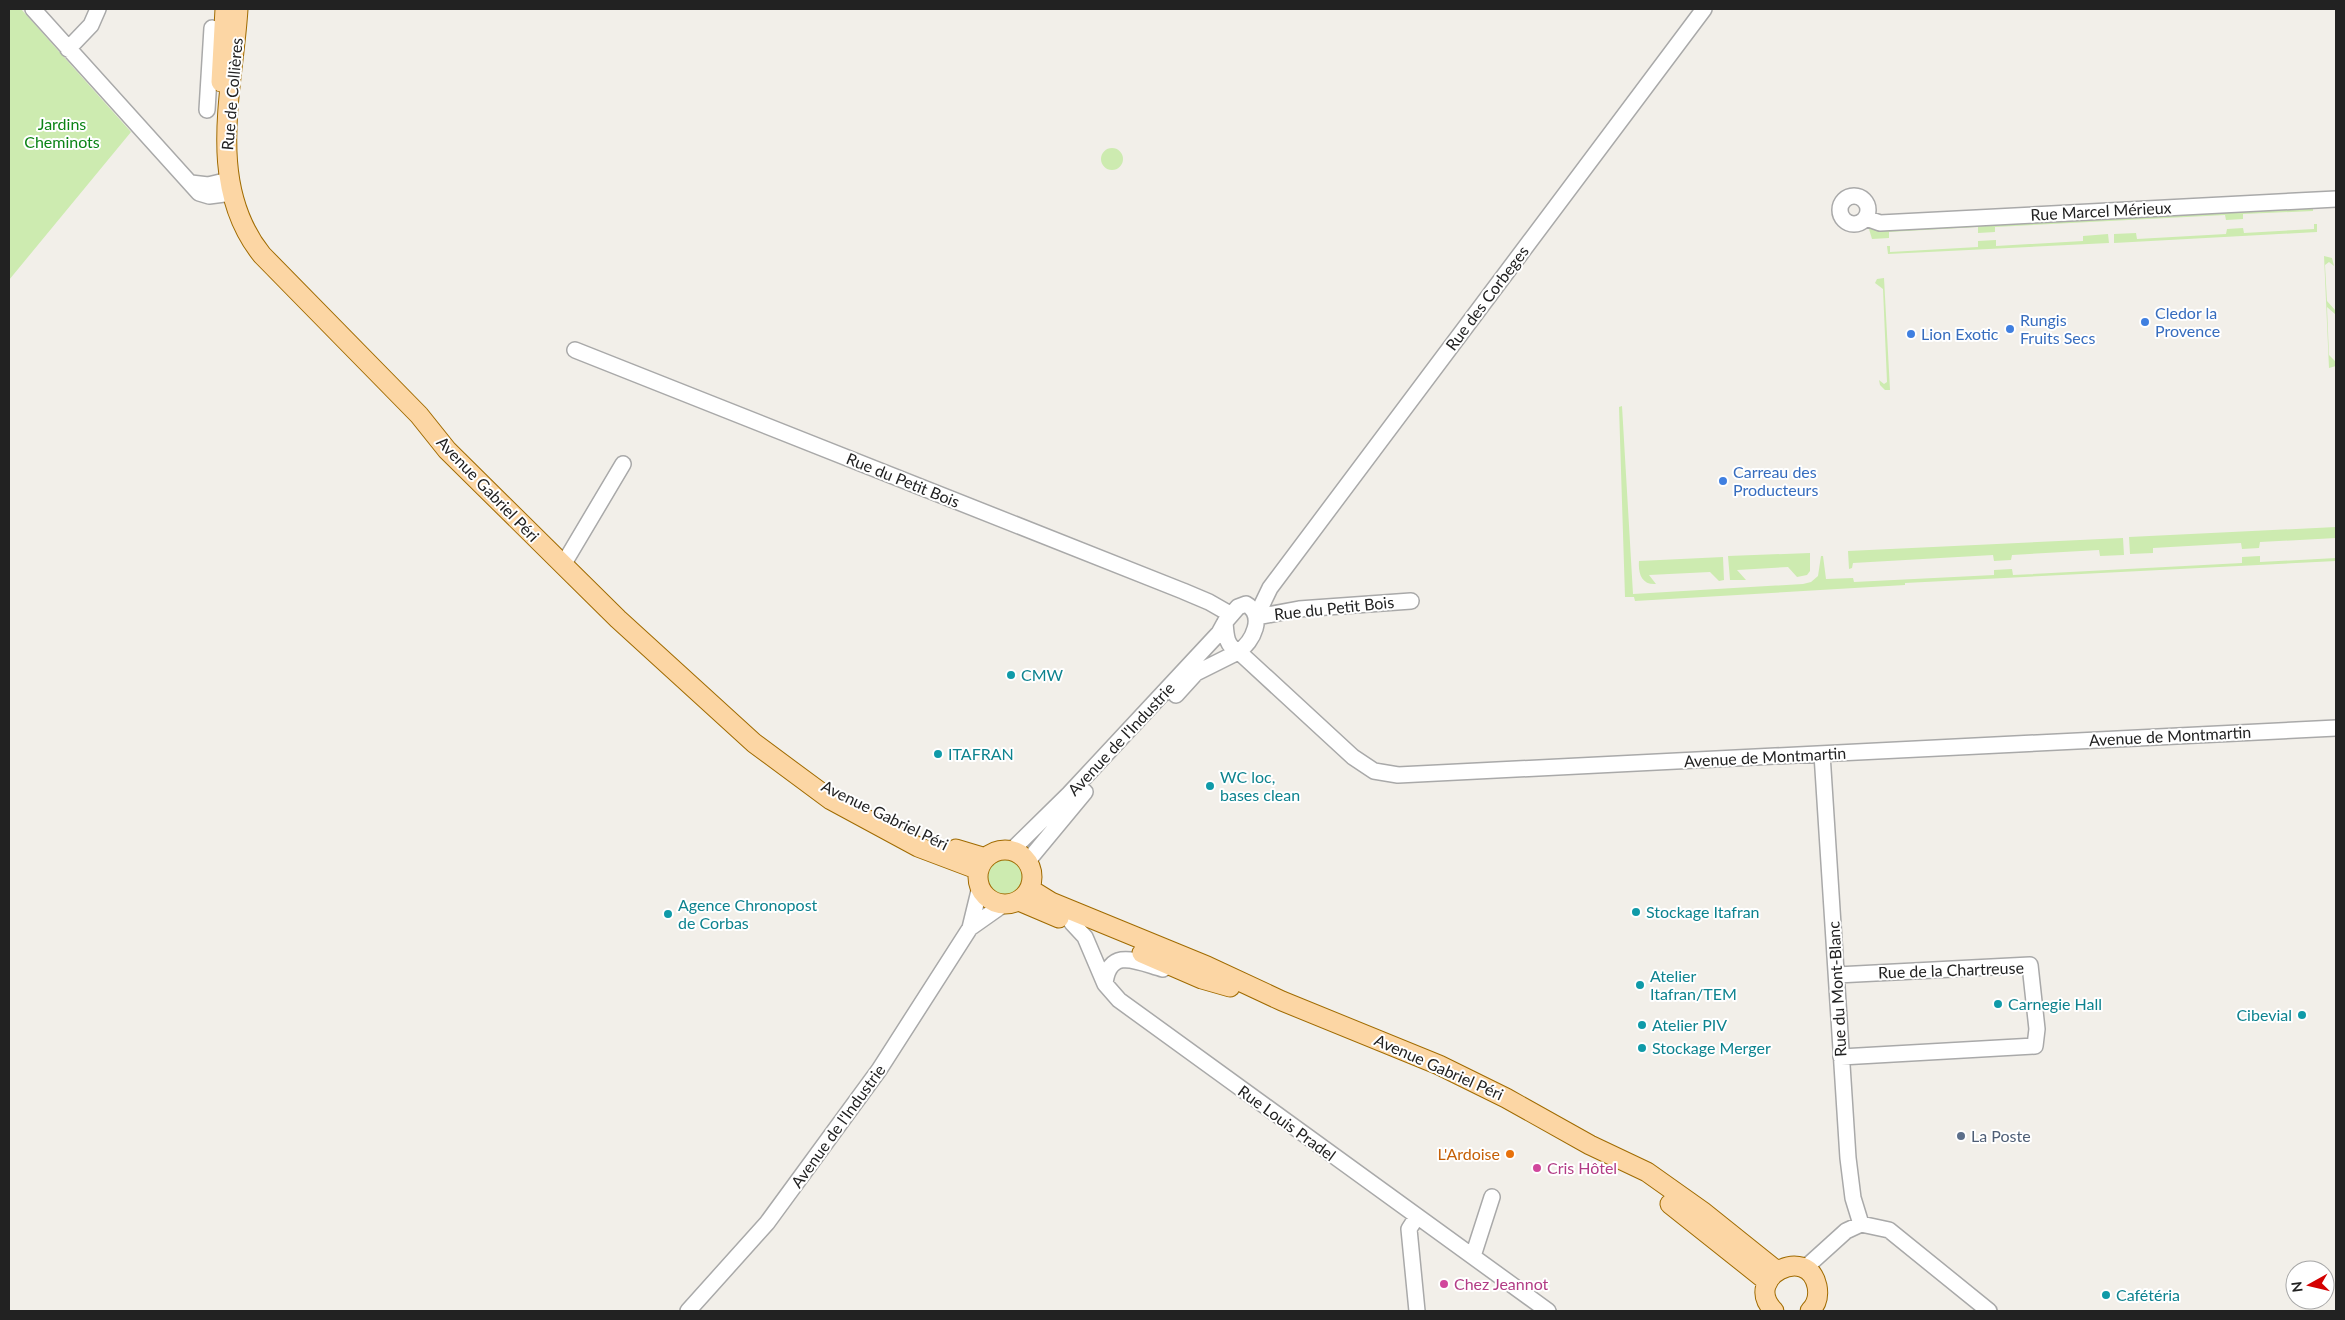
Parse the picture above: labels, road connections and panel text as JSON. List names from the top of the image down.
{
  "streets": {
    "main road": ["Rue de Collières", "Avenue Gabriel Péri"],
    "street": [
      "Rue Marcel Mérieux",
      "Rue des Corbeges",
      "Rue du Petit Bois",
      "Avenue de Montmartin",
      "Avenue de l'Industrie",
      "Rue de la Chartreuse",
      "Rue du Mont-Blanc",
      "Rue Louis Pradel"
    ]
  },
  "crossings": [
    ["Rue de Collières", "Avenue Gabriel Péri"],
    ["Rue des Corbeges", "Rue du Petit Bois"],
    ["Rue des Corbeges", "Avenue de Montmartin"],
    ["Rue des Corbeges", "Avenue de l'Industrie"],
    ["Rue du Petit Bois", "Avenue de Montmartin"],
    ["Rue du Petit Bois", "Avenue de l'Industrie"],
    ["Avenue Gabriel Péri", "Avenue de l'Industrie"],
    ["Avenue Gabriel Péri", "Rue Louis Pradel"],
    ["Avenue de Montmartin", "Avenue de l'Industrie"],
    ["Avenue de Montmartin", "Rue du Mont-Blanc"],
    ["Rue de la Chartreuse", "Rue du Mont-Blanc"]
  ],
  "parks": ["Jardins Cheminots"],
  "places": [
    "Cledor la Provence",
    "Rungis Fruits Secs",
    "Lion Exotic",
    "Carreau des Producteurs",
    "CMW",
    "ITAFRAN",
    "WC loc, bases clean",
    "Stockage Itafran",
    "Agence Chronopost de Corbas",
    "Atelier Itafran/TEM",
    "Carnegie Hall",
    "Cibevial",
    "Atelier PIV",
    "Stockage Merger",
    "La Poste",
    "L'Ardoise",
    "Cris Hôtel",
    "Chez Jeannot",
    "Cafétéria"
  ],
  "north": "left"
}
